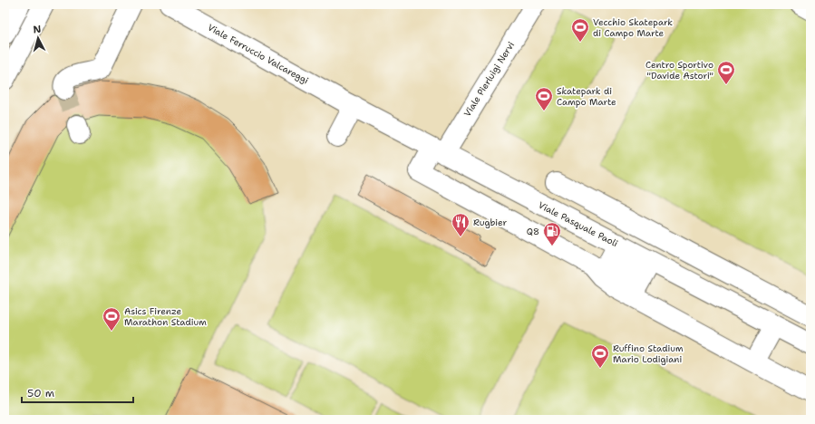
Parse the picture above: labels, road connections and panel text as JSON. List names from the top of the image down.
{
  "streets": {
    "street": ["Viale Ferruccio Valcareggi", "Viale Pierluigi Nervi", "Viale Pasquale Paoli"]
  },
  "crossings": [
    ["Viale Ferruccio Valcareggi", "Viale Pasquale Paoli"],
    ["Viale Pierluigi Nervi", "Viale Pasquale Paoli"]
  ],
  "places": {
    "sports": [
      "Vecchio Skatepark di Campo Marte",
      "Centro Sportivo \"Davide Astori\"",
      "Skatepark di Campo Marte",
      "Asics Firenze Marathon Stadium",
      "Ruffino Stadium Mario Lodigiani"
    ],
    "restaurant": ["Rugbier"],
    "fuel station": ["Q8"]
  },
  "scale_bar": "50 m",
  "north": "top"
}
